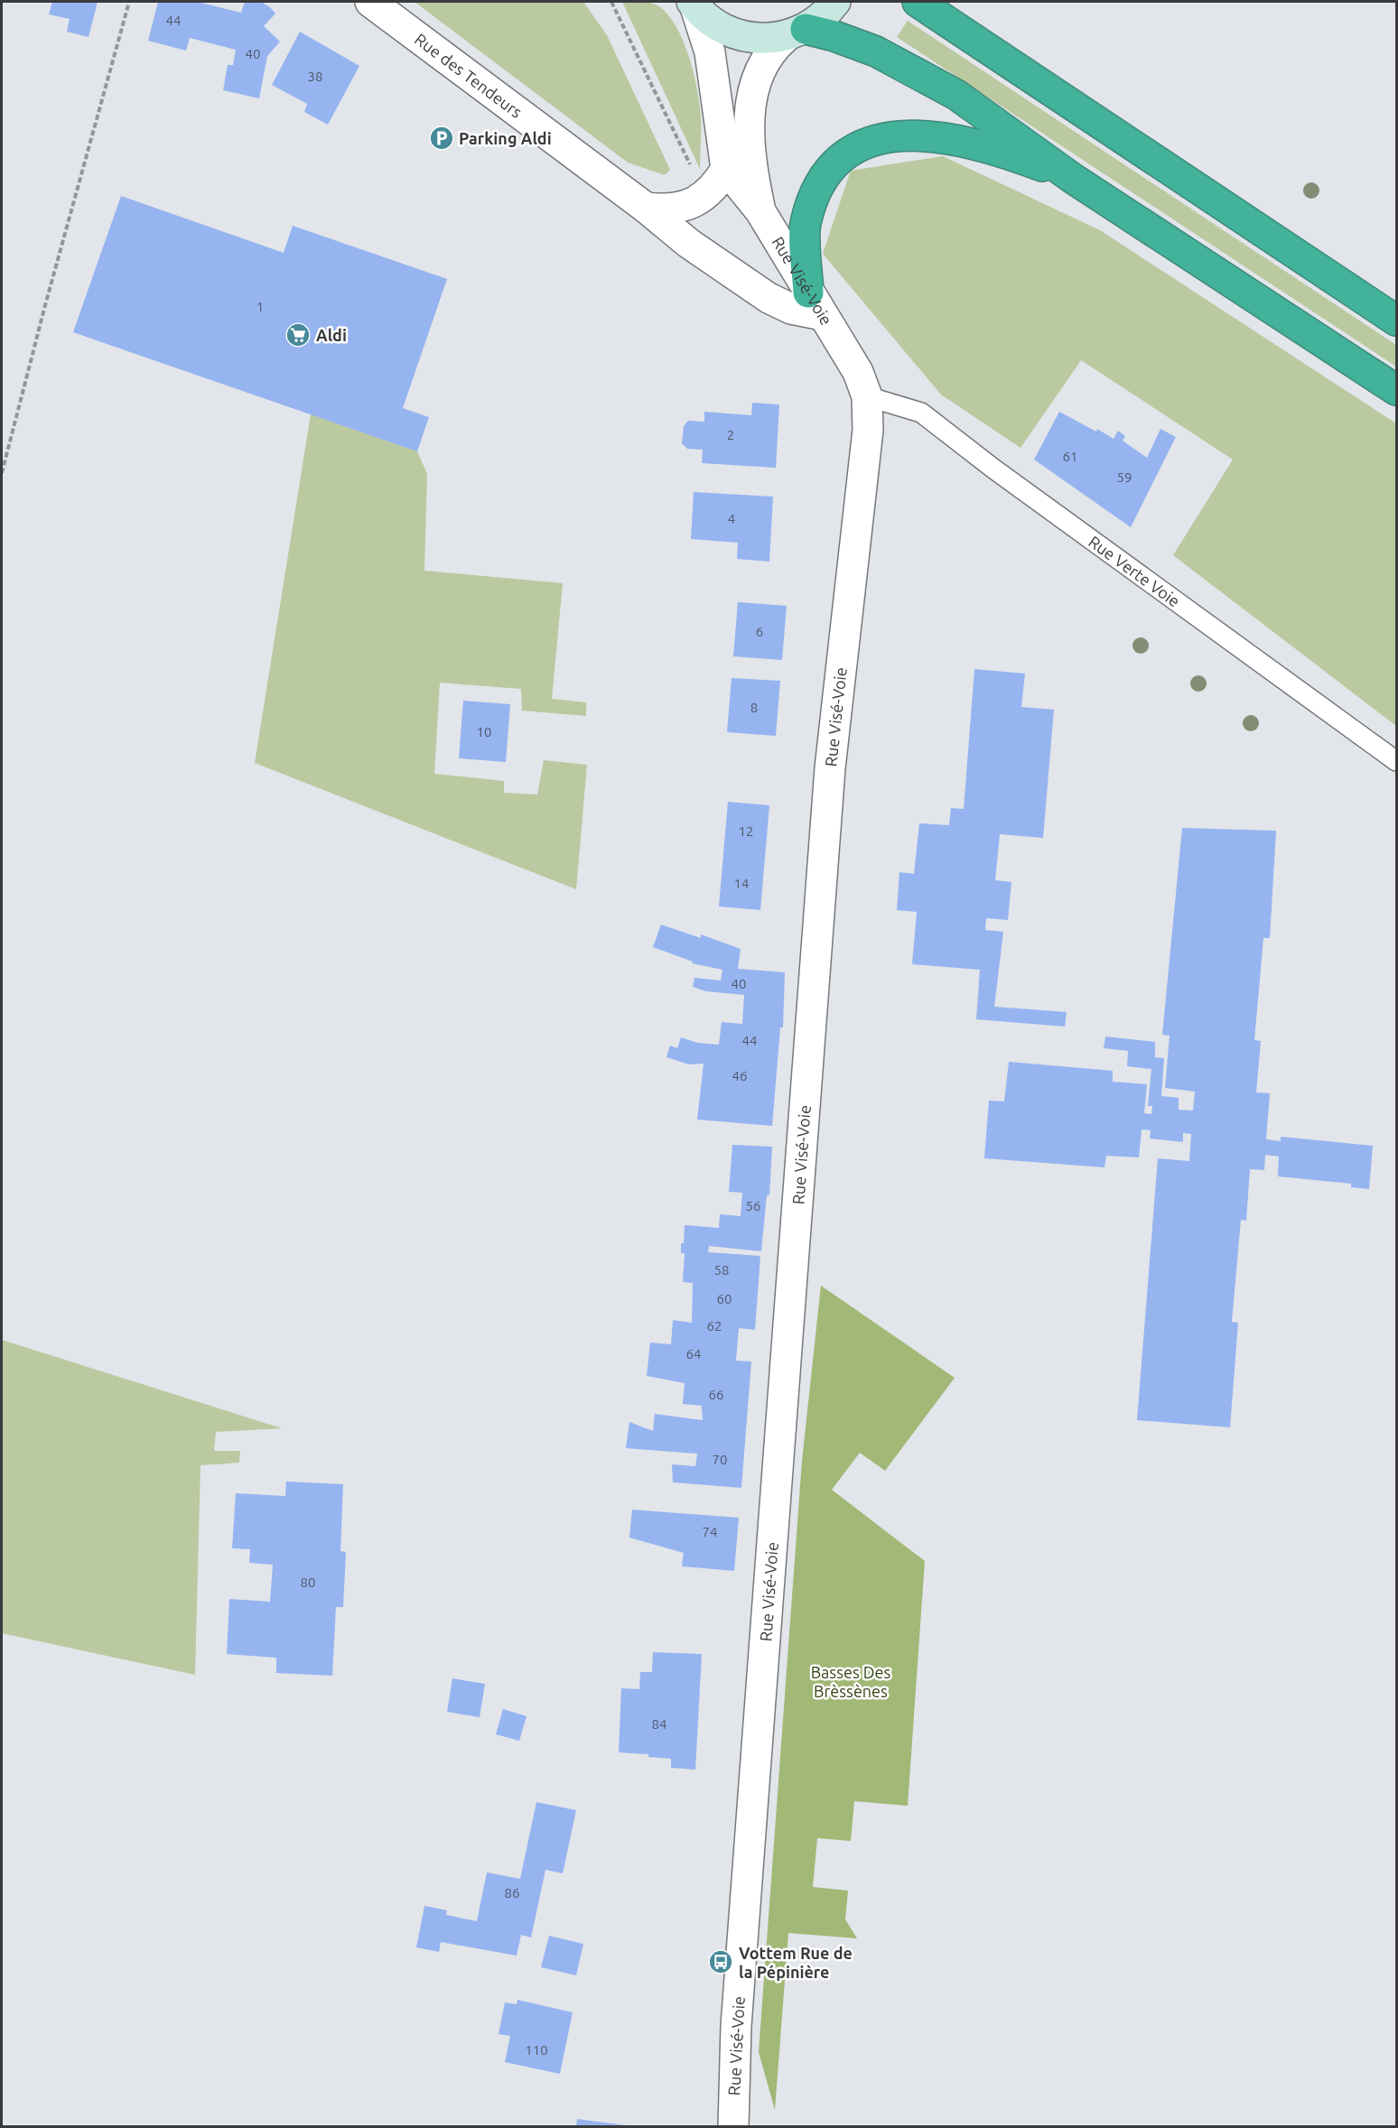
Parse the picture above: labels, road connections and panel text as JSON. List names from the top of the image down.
{
  "streets": {
    "street": ["Rue des Tendeurs", "Rue Visé-Voie"],
    "lane": ["Rue Verte Voie"]
  },
  "crossings": [
    ["Rue des Tendeurs", "Rue Visé-Voie"],
    ["Rue Visé-Voie", "Rue Verte Voie"]
  ],
  "parks": ["Basses Des Brèssènes"],
  "places": {
    "parking": ["Parking Aldi"],
    "supermarket": ["Aldi"],
    "bus stop": ["Vottem Rue de la Pépinière"]
  },
  "house_numbers": [
    "44",
    "40",
    "38",
    "1",
    "2",
    "61",
    "59",
    "4",
    "6",
    "8",
    "10",
    "12",
    "14",
    "40",
    "44",
    "46",
    "56",
    "58",
    "60",
    "62",
    "64",
    "66",
    "70",
    "74",
    "80",
    "84",
    "86",
    "110"
  ]
}
